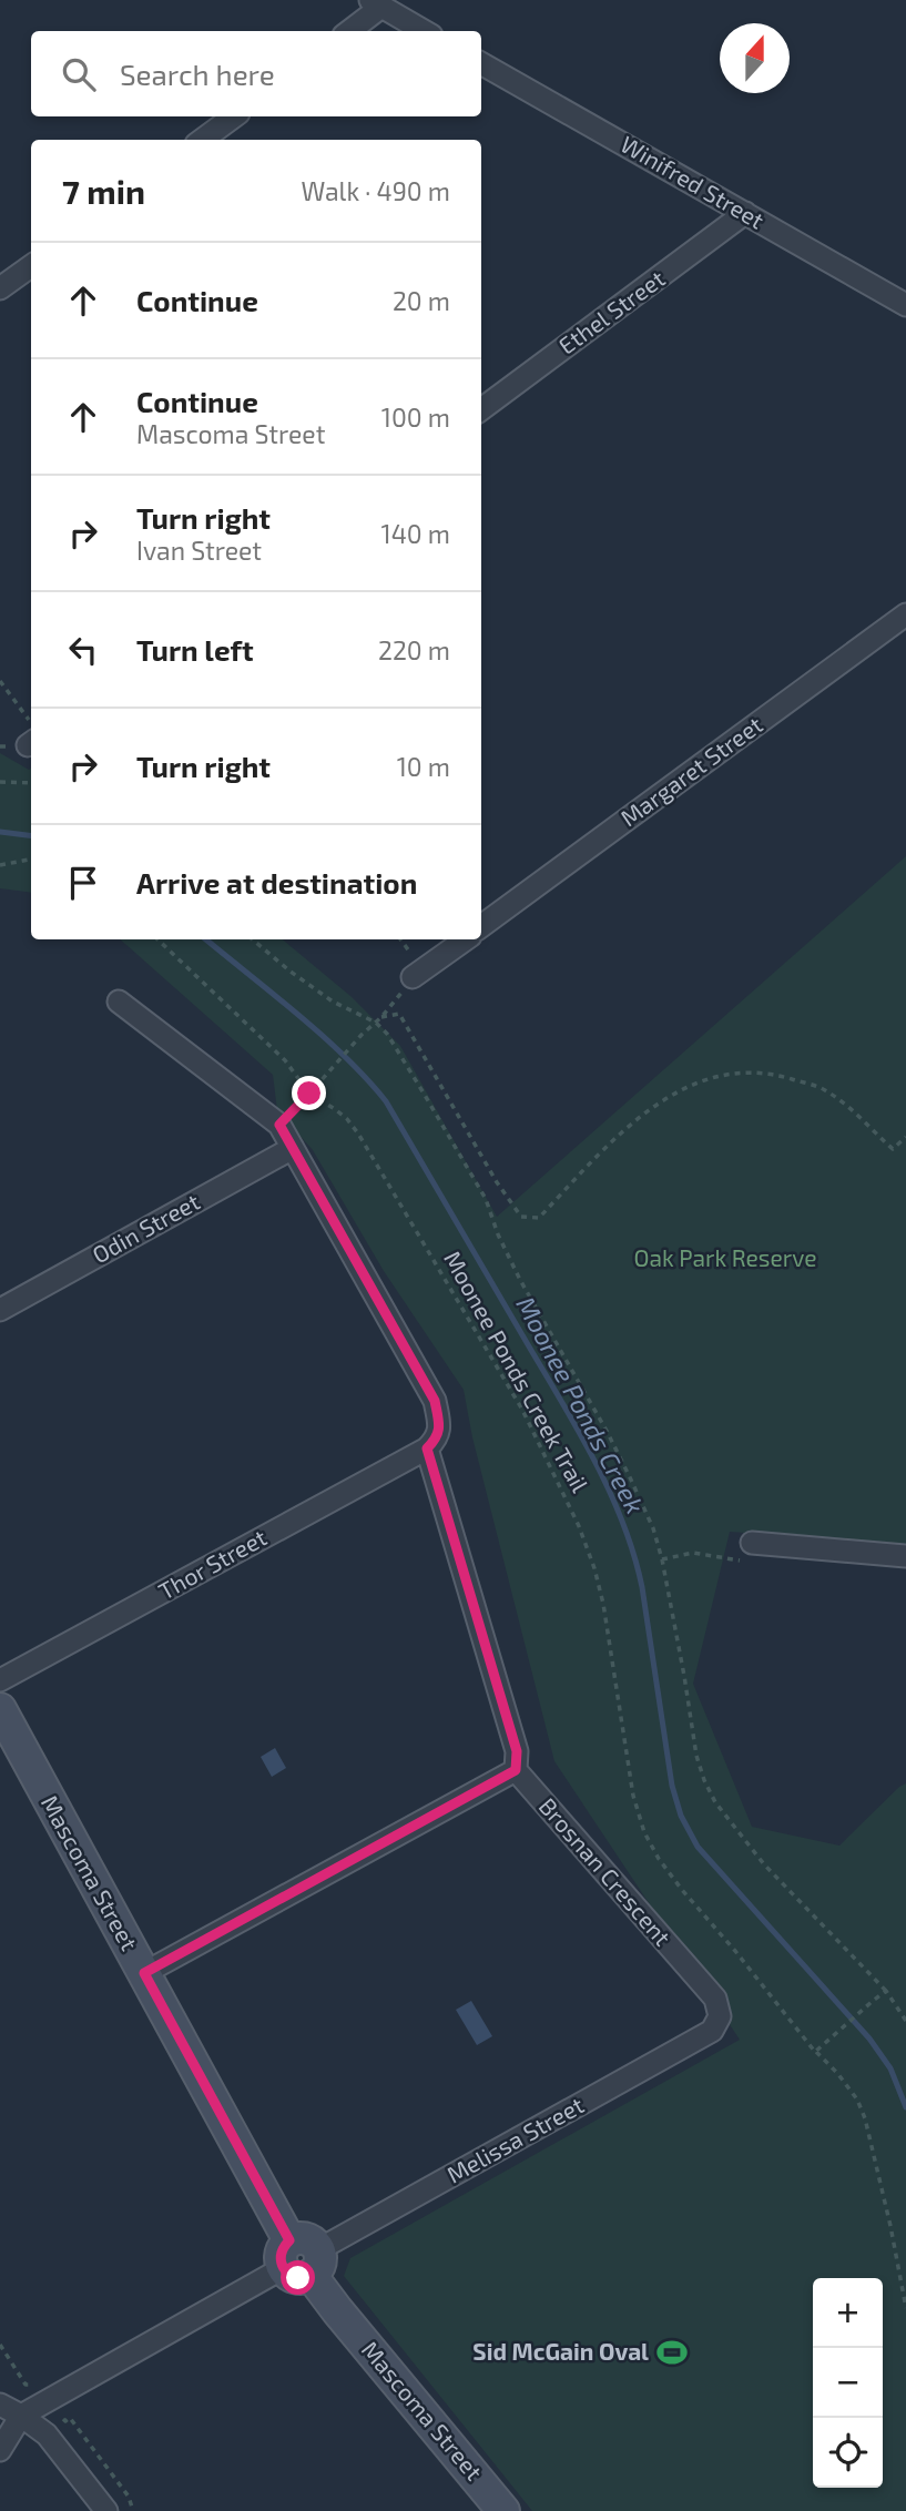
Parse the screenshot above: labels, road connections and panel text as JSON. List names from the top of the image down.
{
  "streets": {
    "main road": ["Mascoma Street"],
    "street": [
      "Winifred Street",
      "Ethel Street",
      "Margaret Street",
      "Odin Street",
      "Thor Street",
      "Brosnan Crescent",
      "Melissa Street"
    ],
    "path": ["Moonee Ponds Creek Trail"]
  },
  "crossings": [
    ["Winifred Street", "Ethel Street"],
    ["Brosnan Crescent", "Melissa Street"],
    ["Mascoma Street", "Melissa Street"]
  ],
  "water": ["Moonee Ponds Creek"],
  "parks": ["Oak Park Reserve"],
  "places": {
    "sports": ["Sid McGain Oval"]
  },
  "north": "top",
  "page": {
    "search": "Search here",
    "heading": ["7 min", "Walk · 490 m"],
    "list": [
      ["Continue", "20 m"],
      ["Continue", "Mascoma Street", "100 m"],
      ["Turn right", "Ivan Street", "140 m"],
      ["Turn left", "220 m"],
      ["Turn right", "10 m"],
      "Arrive at destination"
    ],
    "map_buttons": ["+", "−"]
  }
}
